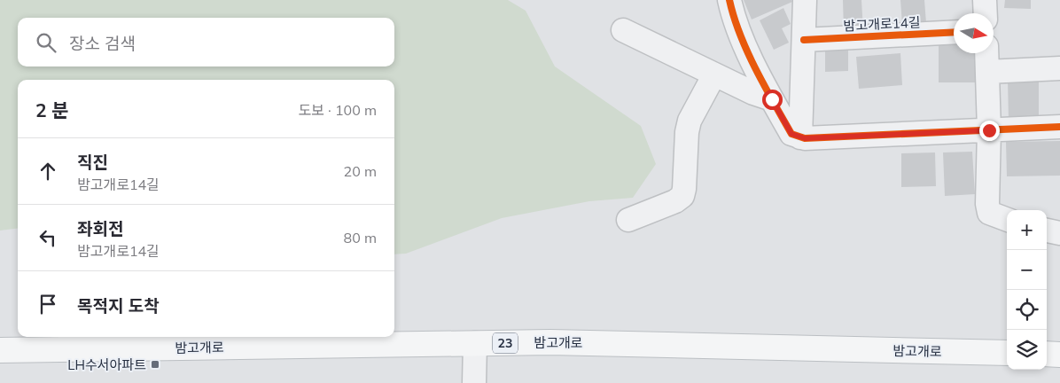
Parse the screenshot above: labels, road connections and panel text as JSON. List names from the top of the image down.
{
  "streets": {
    "main road": ["밤고개로", "23"],
    "street": ["밤고개로14길"]
  },
  "places": {
    "transit": ["LH수서아파트"]
  },
  "north": "right",
  "page": {
    "search": "장소 검색",
    "heading": ["2 분", "도보 · 100 m"],
    "list": [
      ["직진", "밤고개로14길", "20 m"],
      ["좌회전", "밤고개로14길", "80 m"],
      "목적지 도착"
    ],
    "map_buttons": ["+", "−"]
  }
}
